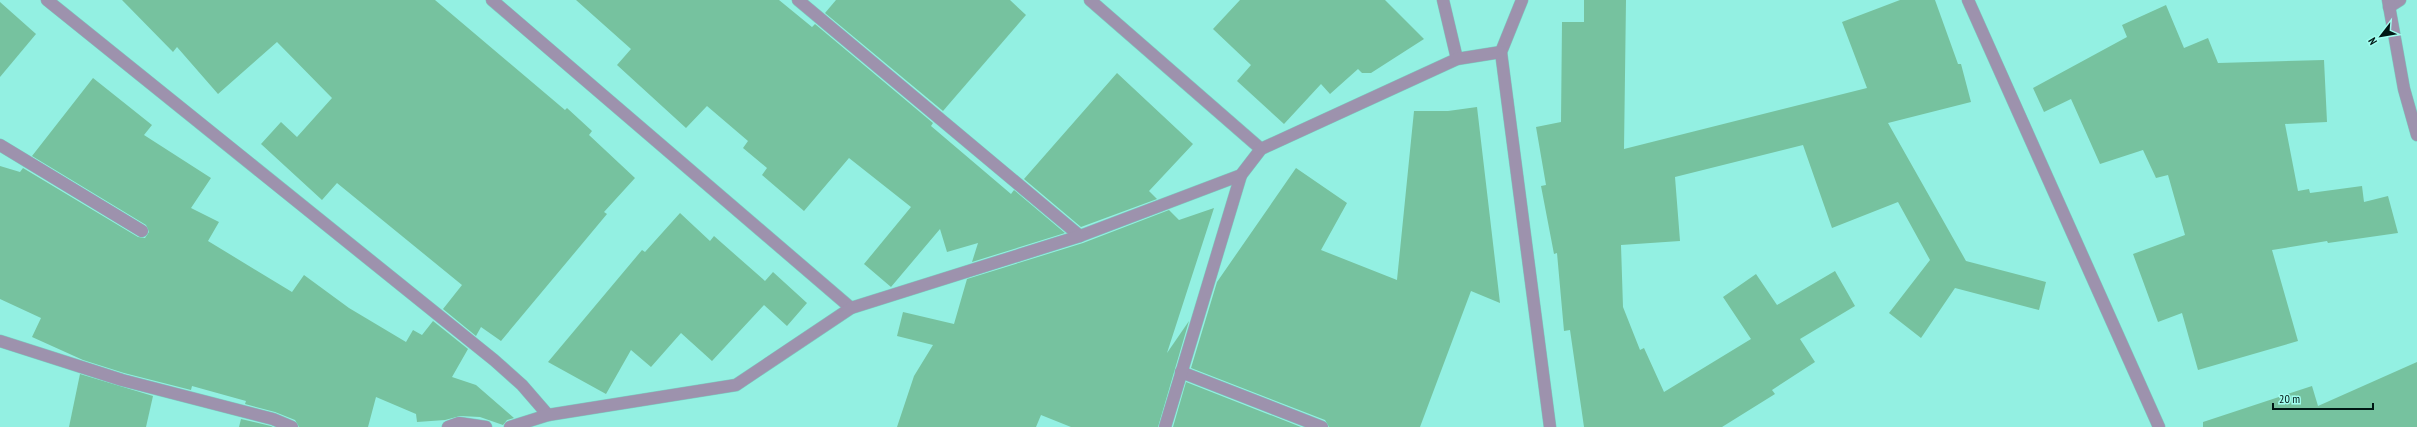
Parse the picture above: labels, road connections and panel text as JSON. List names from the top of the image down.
{
  "scale_bar": "20 m",
  "north": "bottom left"
}
